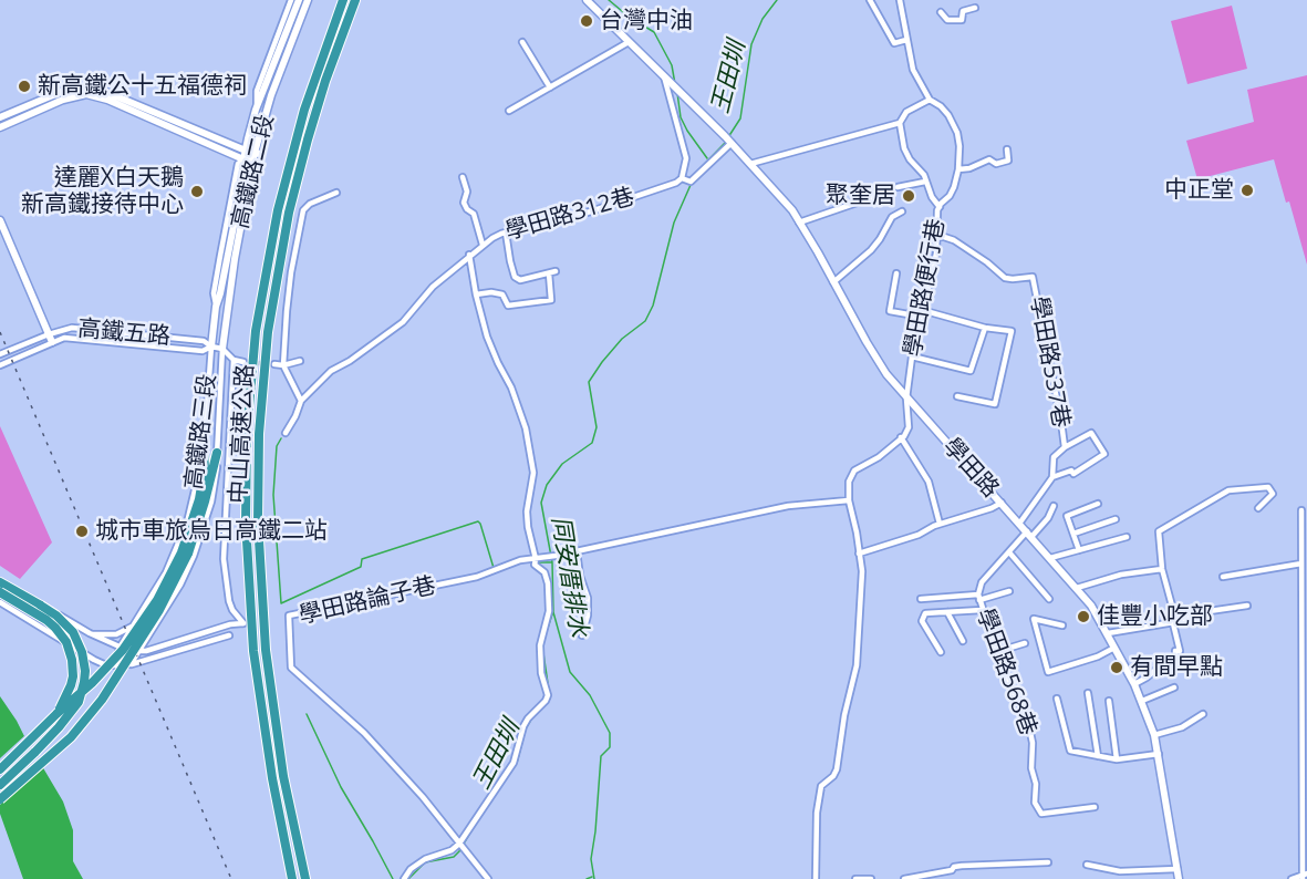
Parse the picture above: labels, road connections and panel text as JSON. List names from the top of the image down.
{
  "streets": {
    "highway": ["中山高速公路"],
    "street": [
      "高鐵路二段",
      "學田路312巷",
      "學田路便行巷",
      "高鐵五路",
      "學田路537巷",
      "高鐵路三段",
      "學田路",
      "學田路論子巷",
      "學田路568巷"
    ]
  },
  "crossings": [
    ["高鐵路二段", "高鐵五路"],
    ["高鐵路二段", "高鐵路三段"],
    ["學田路312巷", "學田路"],
    ["學田路便行巷", "學田路537巷"],
    ["學田路便行巷", "學田路"],
    ["高鐵五路", "高鐵路三段"],
    ["學田路537巷", "學田路"],
    ["學田路", "學田路568巷"]
  ],
  "water": ["王田圳", "同安厝排水"],
  "places": [
    "台灣中油",
    "新高鐵公十五福德祠",
    "中正堂",
    "達麗X白天鵝 新高鐵接待中心",
    "聚奎居",
    "城市車旅烏日高鐵二站",
    "佳豐小吃部",
    "有間早點"
  ]
}
